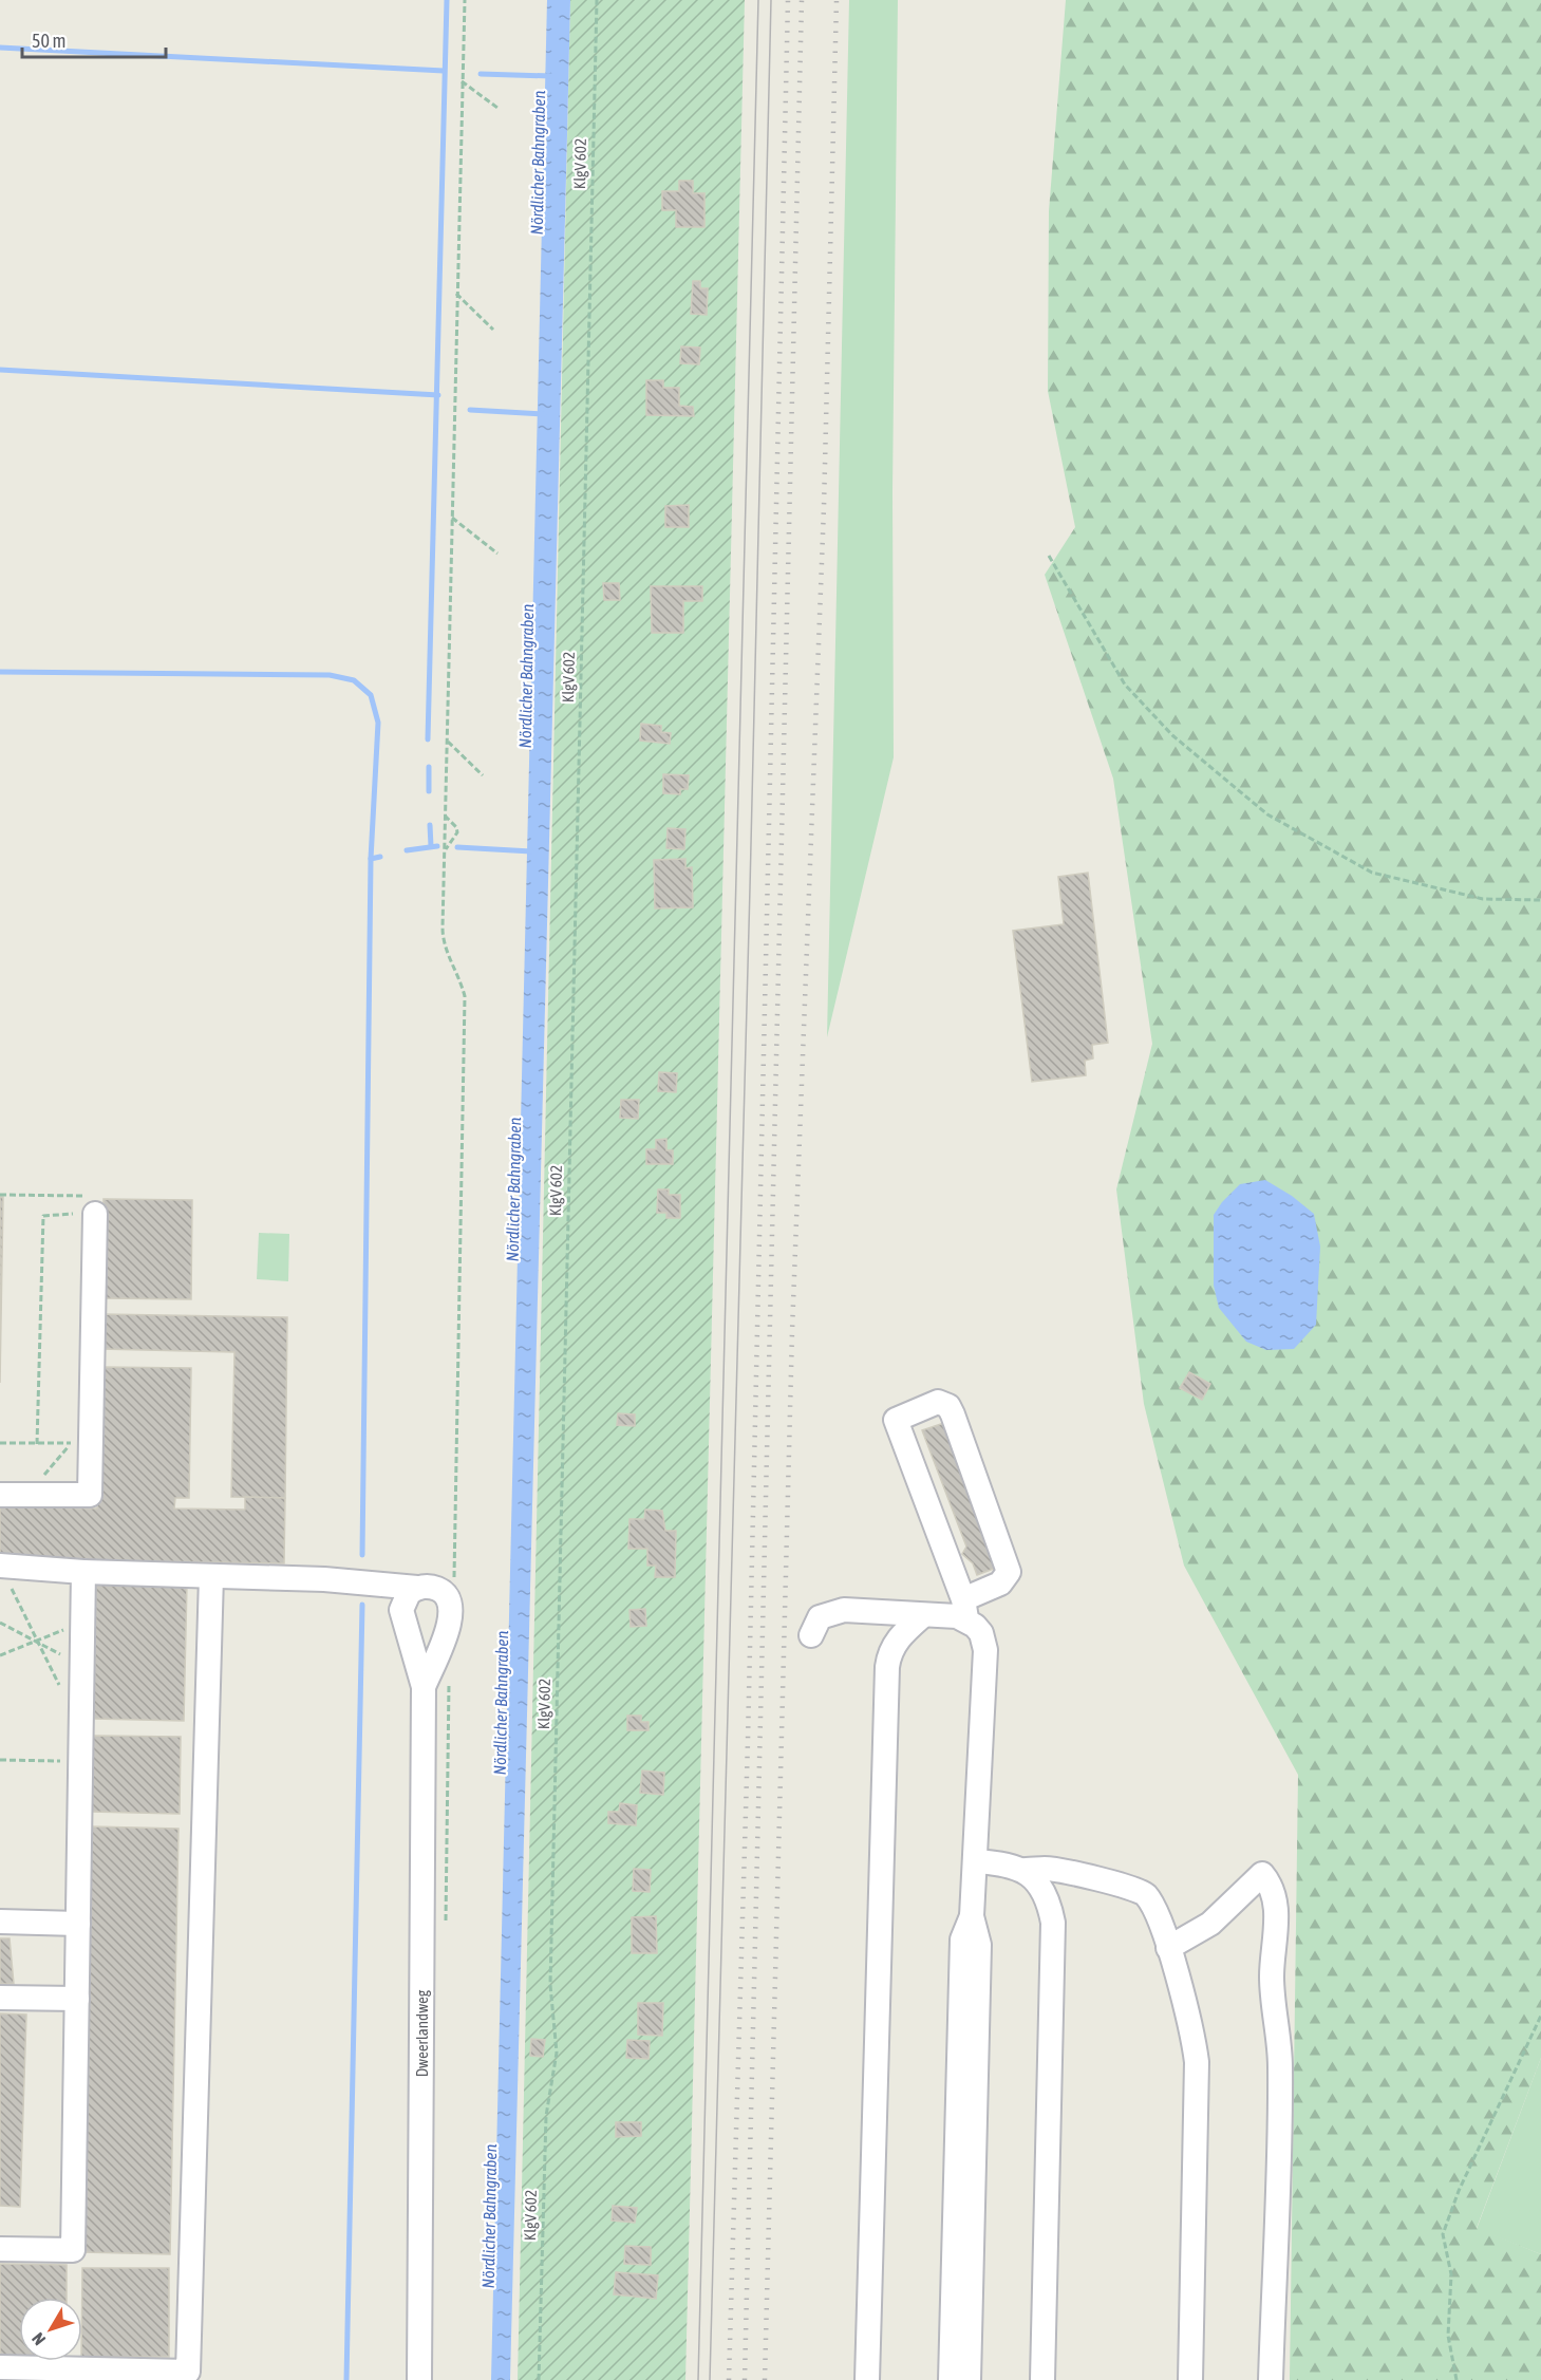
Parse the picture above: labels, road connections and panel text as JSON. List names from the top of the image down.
{
  "streets": {
    "street": ["Dweerlandweg"],
    "path": ["KlgV 602"]
  },
  "water": ["Nördlicher Bahngraben"],
  "scale_bar": "50 m",
  "north": "bottom left"
}
